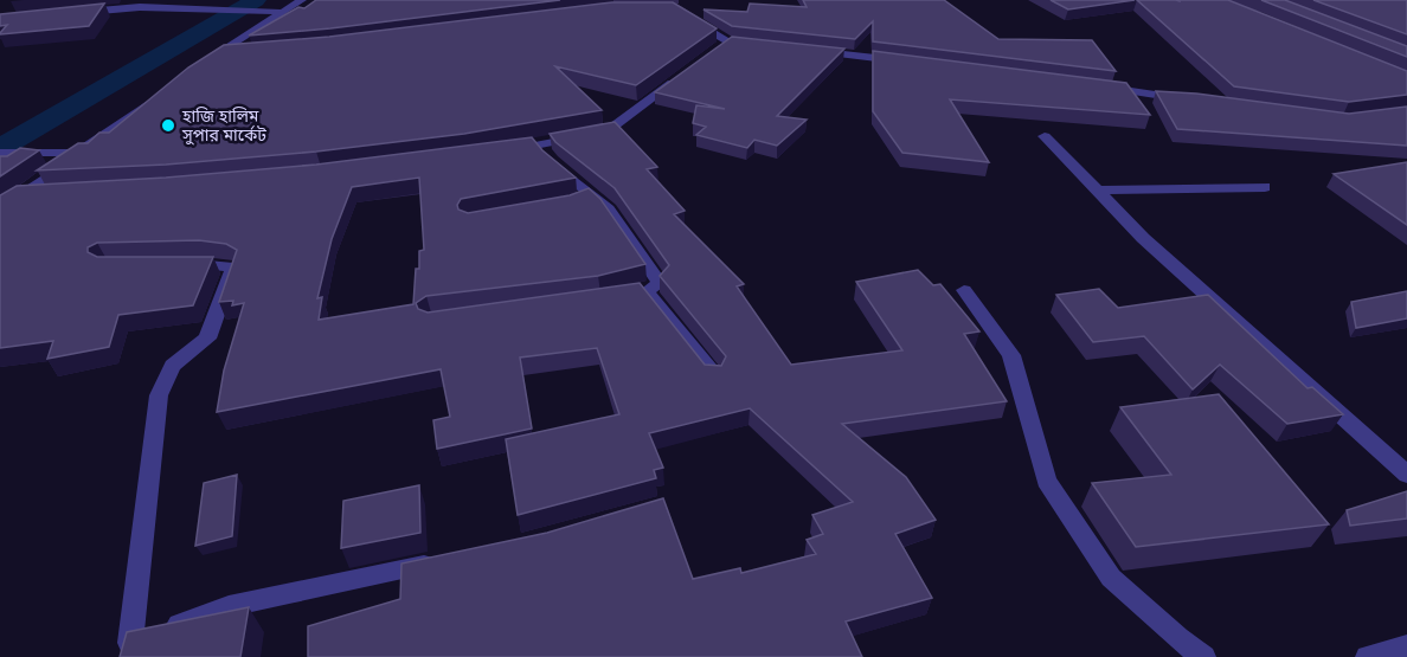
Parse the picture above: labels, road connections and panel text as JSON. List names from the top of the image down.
{
  "places": ["হাজি হালিম সুপার মার্কেট"]
}
